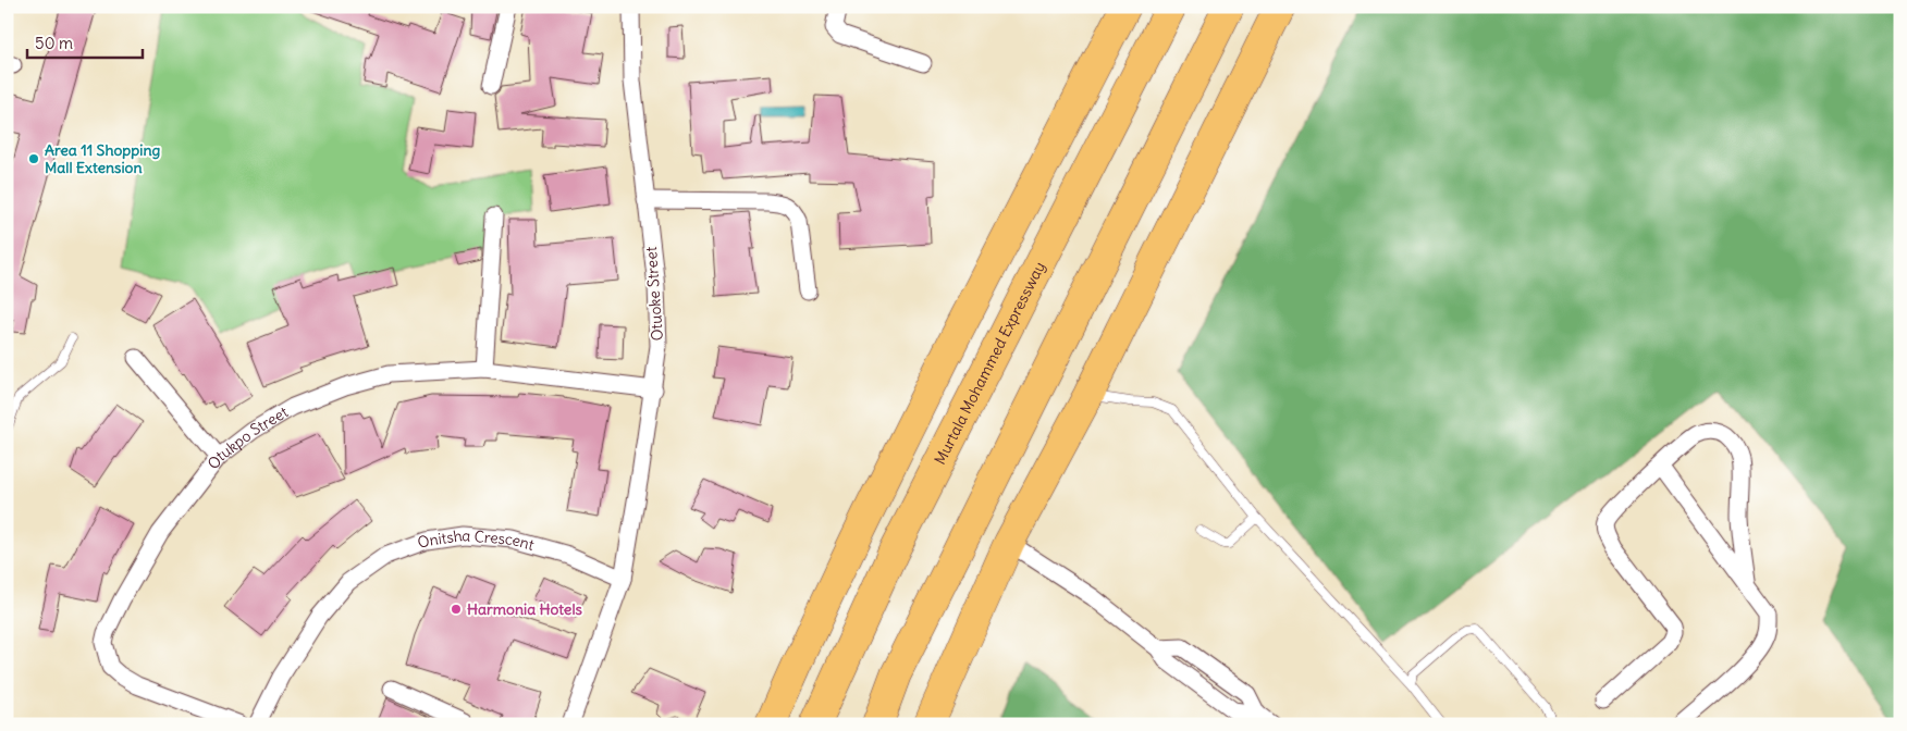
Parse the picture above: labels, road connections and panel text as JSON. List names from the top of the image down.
{
  "streets": {
    "highway": ["Murtala Mohammed Expressway"],
    "street": ["Otuoke Street", "Otukpo Street", "Onitsha Crescent"]
  },
  "crossings": [
    ["Otuoke Street", "Otukpo Street"],
    ["Otuoke Street", "Onitsha Crescent"]
  ],
  "places": ["Area 11 Shopping Mall Extension", "Harmonia Hotels"],
  "scale_bar": "50 m"
}
